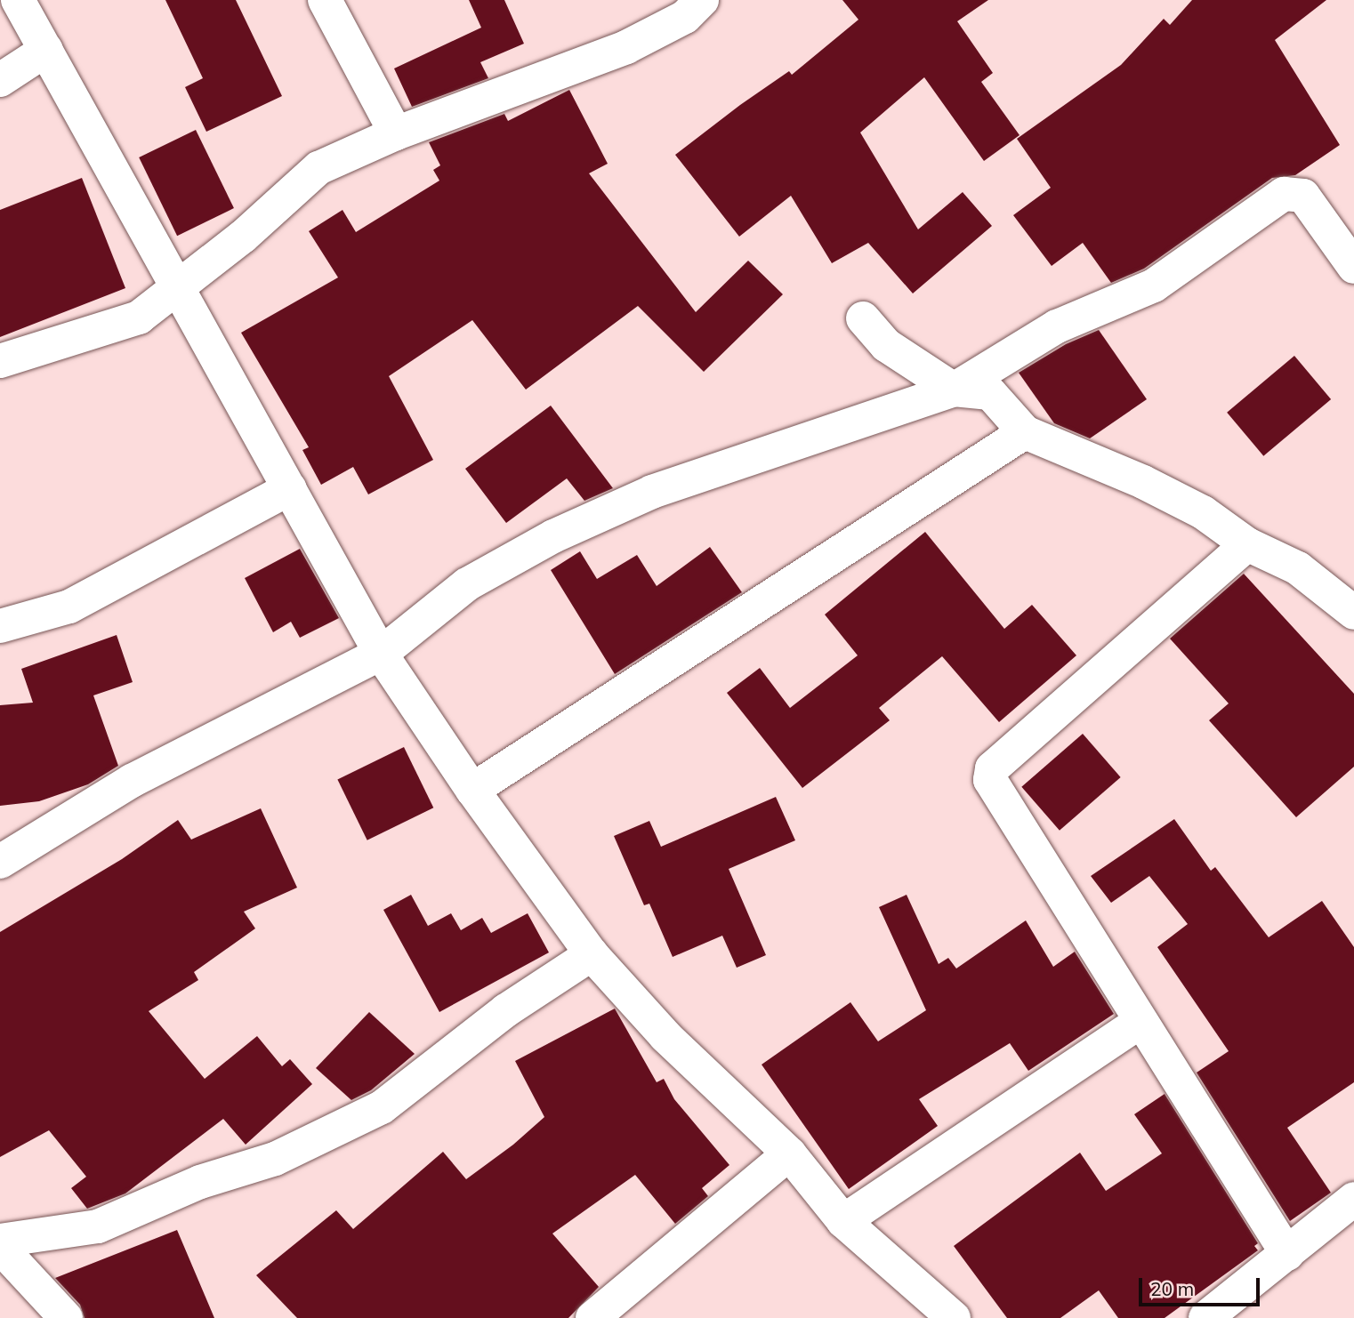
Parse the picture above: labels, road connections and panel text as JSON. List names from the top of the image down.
{
  "scale_bar": "20 m"
}
